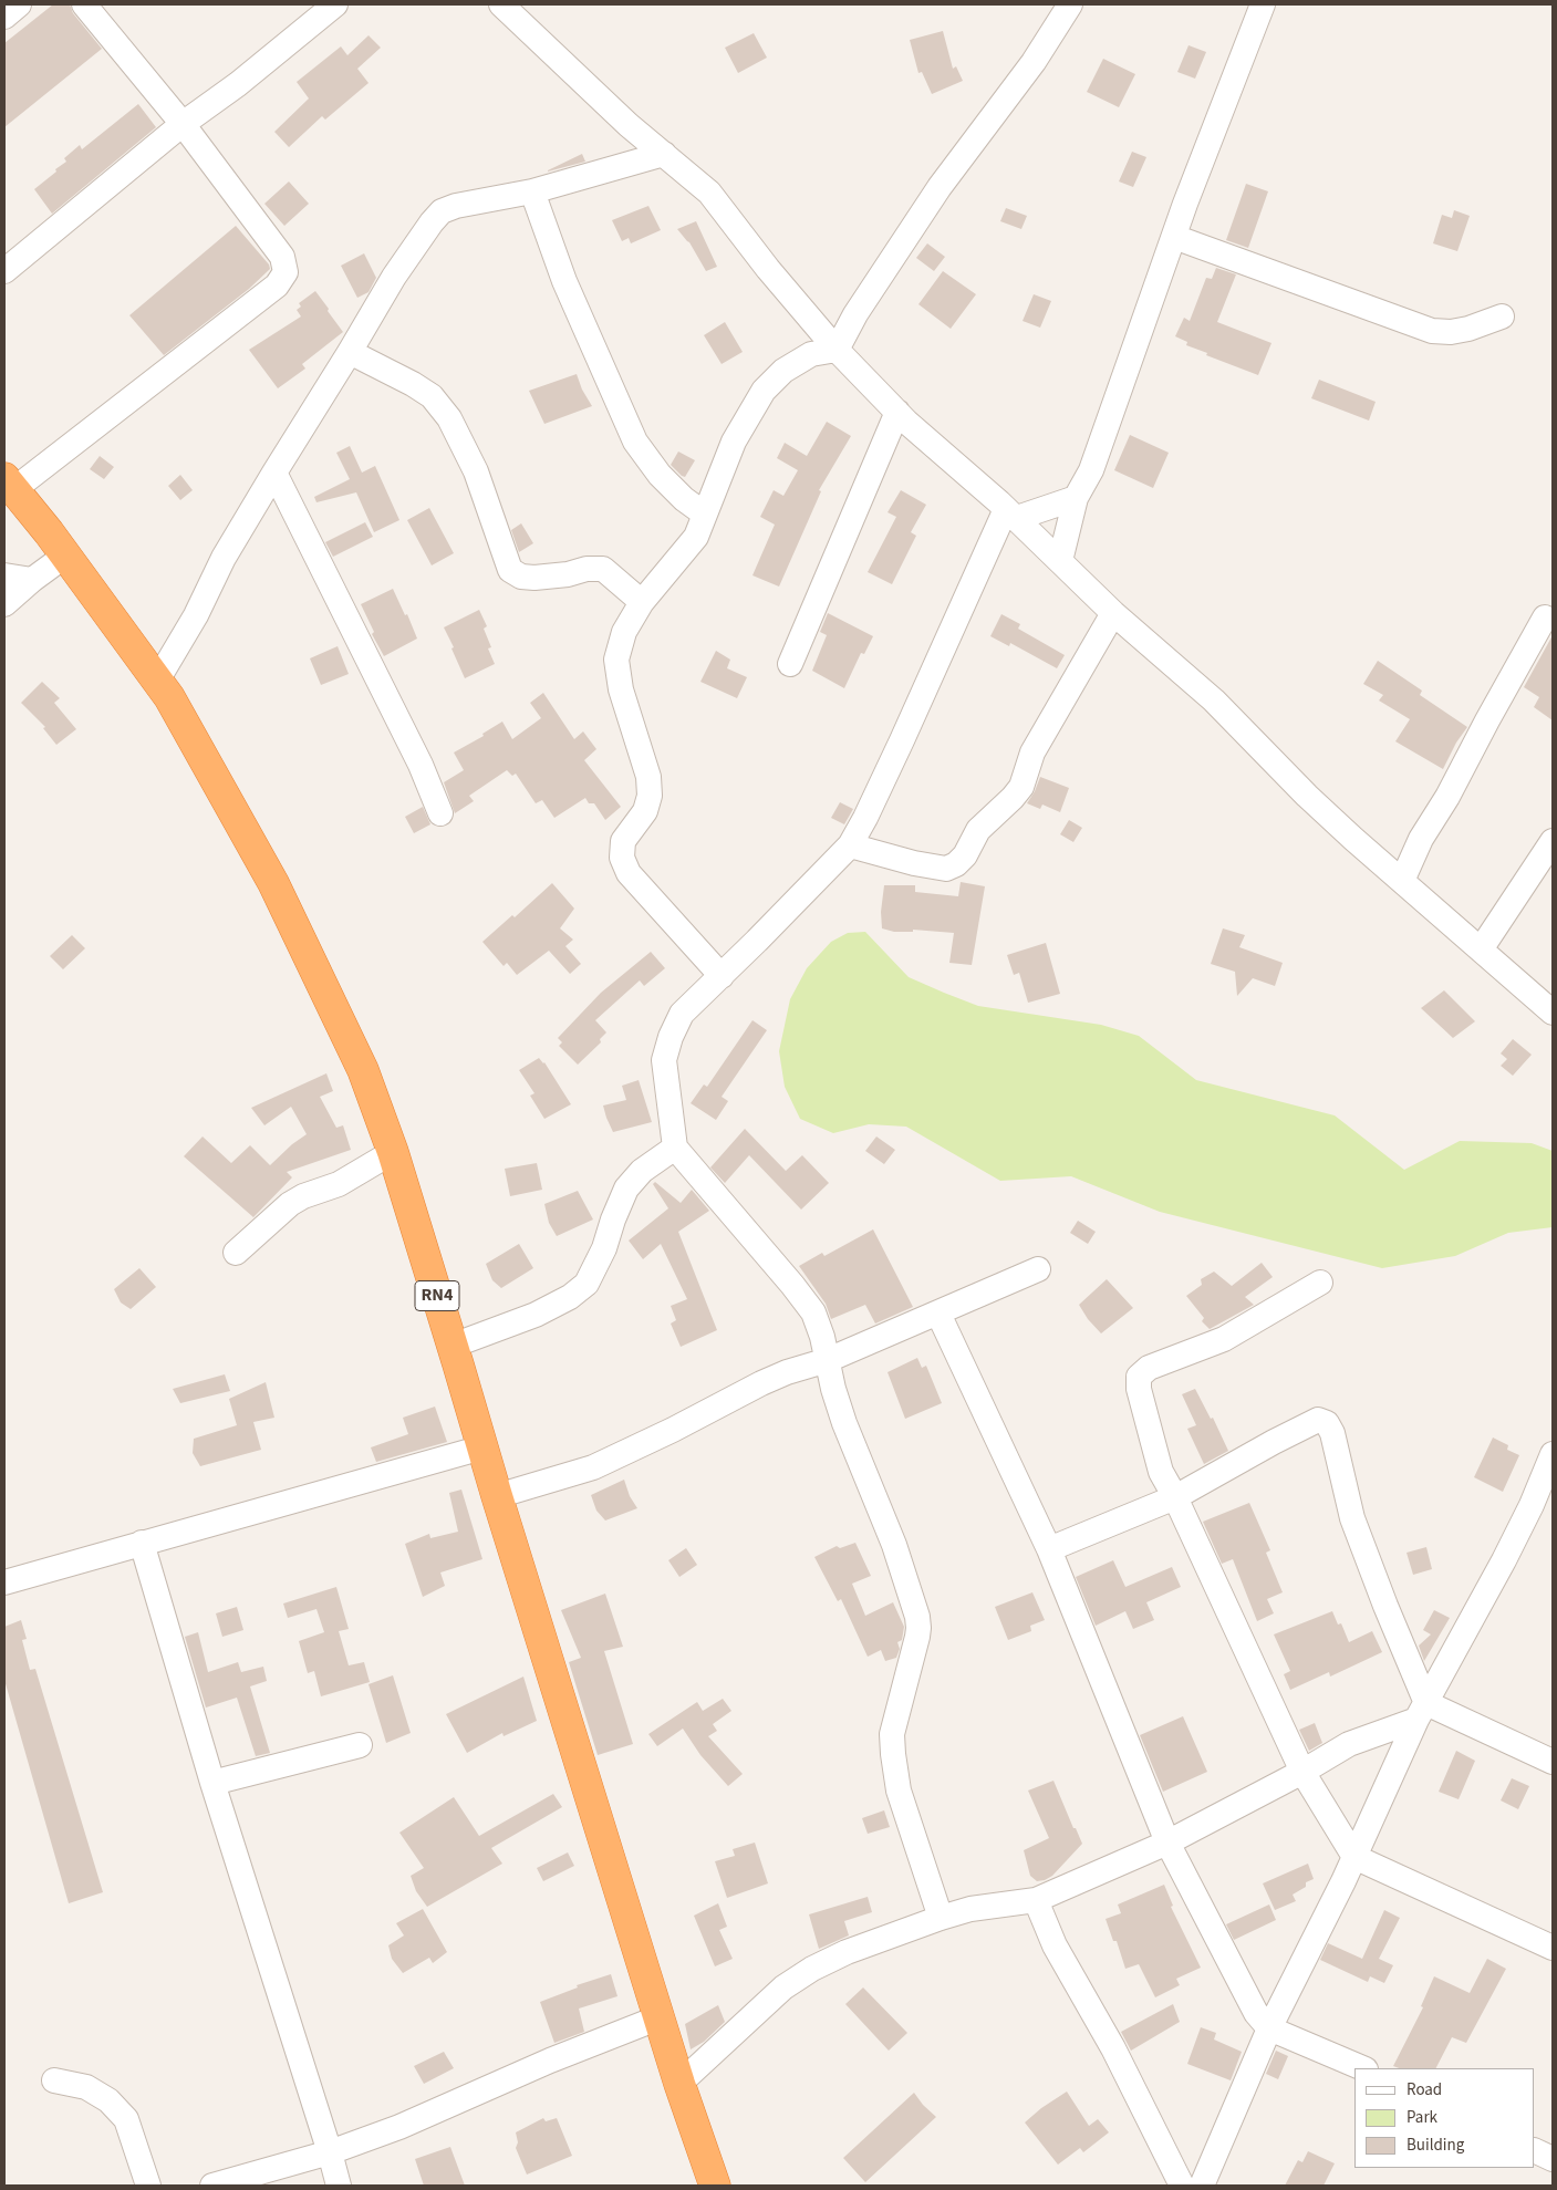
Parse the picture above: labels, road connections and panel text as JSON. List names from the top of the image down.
{
  "streets": {
    "highway": ["RN4"]
  },
  "legend": ["Road", "Park", "Building"]
}
